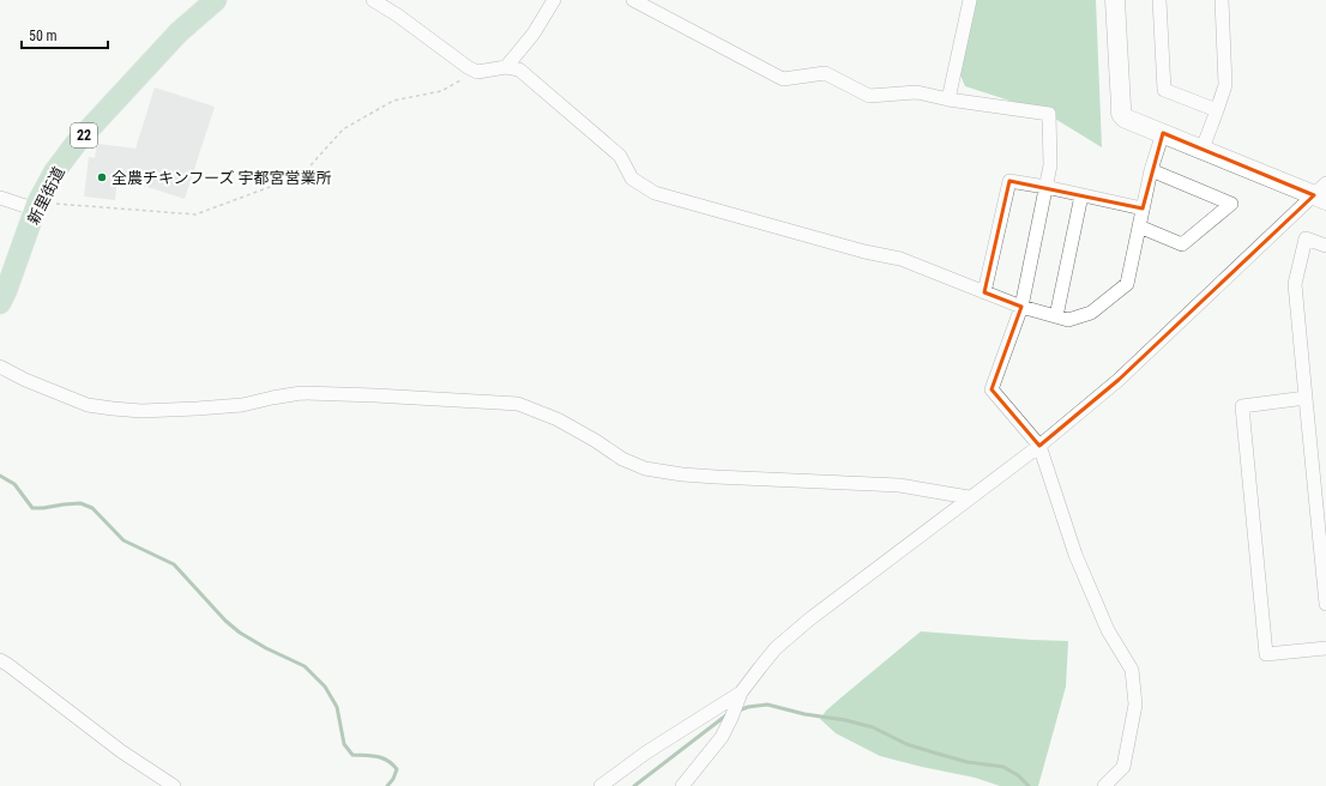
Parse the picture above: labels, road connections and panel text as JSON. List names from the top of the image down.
{
  "streets": {
    "main road": ["22", "新里街道"]
  },
  "places": ["全農チキンフーズ 宇都宮営業所"],
  "scale_bar": "50 m"
}
